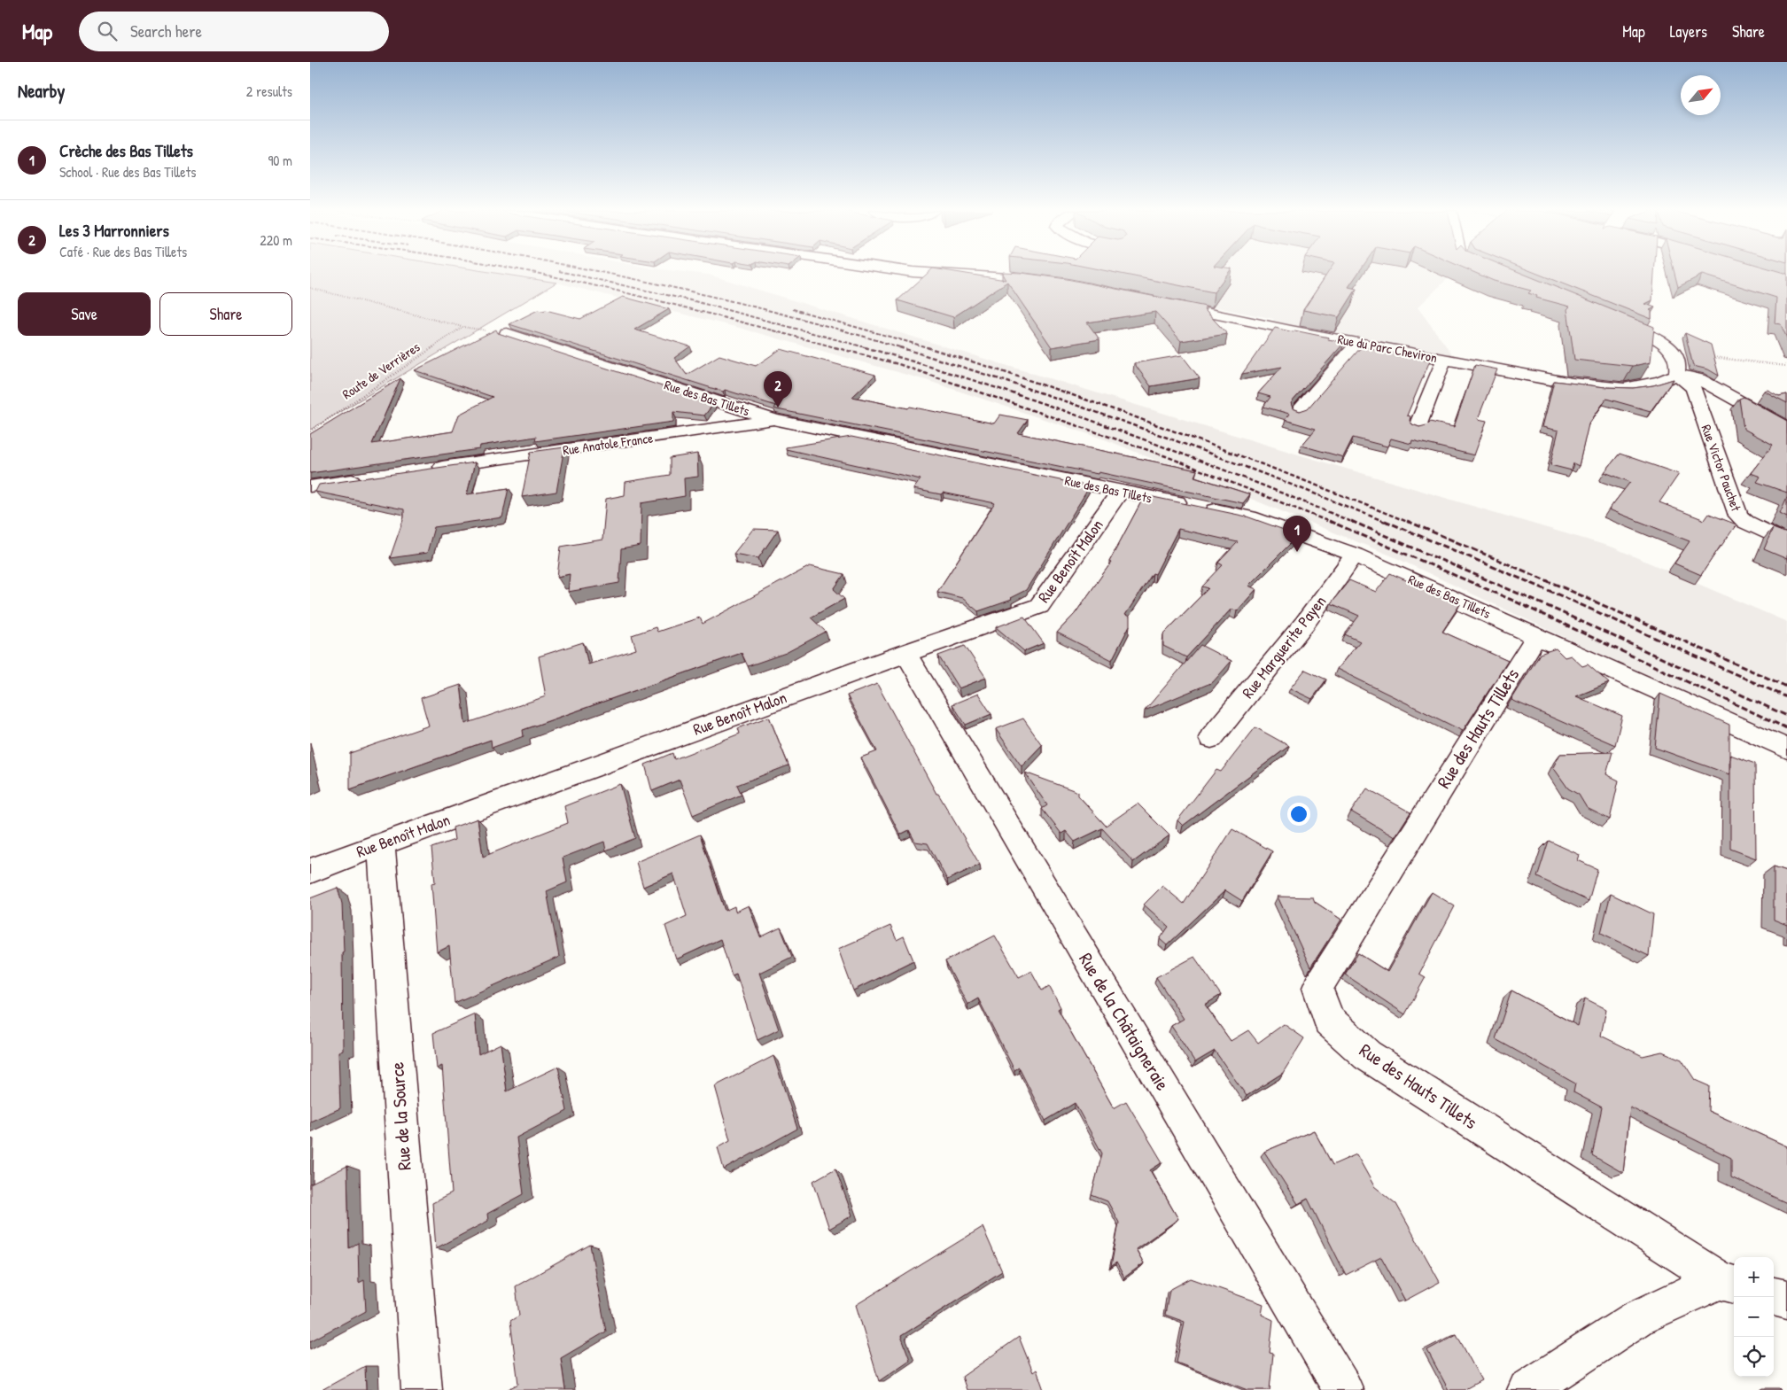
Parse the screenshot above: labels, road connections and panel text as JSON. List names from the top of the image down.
{
  "streets": {
    "street": [
      "Rue du Parc Cheviron",
      "Rue des Bas Tillets",
      "Rue Anatole France",
      "Rue Victor Pauchet",
      "Rue Benoît Malon",
      "Rue Marguerite Payen",
      "Rue des Hauts Tillets",
      "Rue de la Châtaigneraie",
      "Rue de la Source"
    ],
    "path": ["Route de Verrières"]
  },
  "crossings": [
    ["Rue du Parc Cheviron", "Rue Victor Pauchet"],
    ["Rue des Bas Tillets", "Rue Anatole France"],
    ["Rue des Bas Tillets", "Rue Benoît Malon"],
    ["Rue des Bas Tillets", "Rue Marguerite Payen"],
    ["Rue des Bas Tillets", "Rue des Hauts Tillets"],
    ["Rue Benoît Malon", "Rue de la Châtaigneraie"],
    ["Rue Benoît Malon", "Rue de la Source"]
  ],
  "north": "top right",
  "page": {
    "header": "Map",
    "search": "Search here",
    "nav": ["Map", "Layers", "Share"],
    "heading": ["Nearby", "2 results"],
    "list": [
      {
        "mark": "1",
        "name": "Crèche des Bas Tillets",
        "note": "School · Rue des Bas Tillets",
        "value": "90 m"
      },
      {
        "mark": "2",
        "name": "Les 3 Marronniers",
        "note": "Café · Rue des Bas Tillets",
        "value": "220 m"
      }
    ],
    "buttons": ["Save", "Share"],
    "pins": ["2", "1"],
    "map_buttons": ["+", "−"]
  }
}
